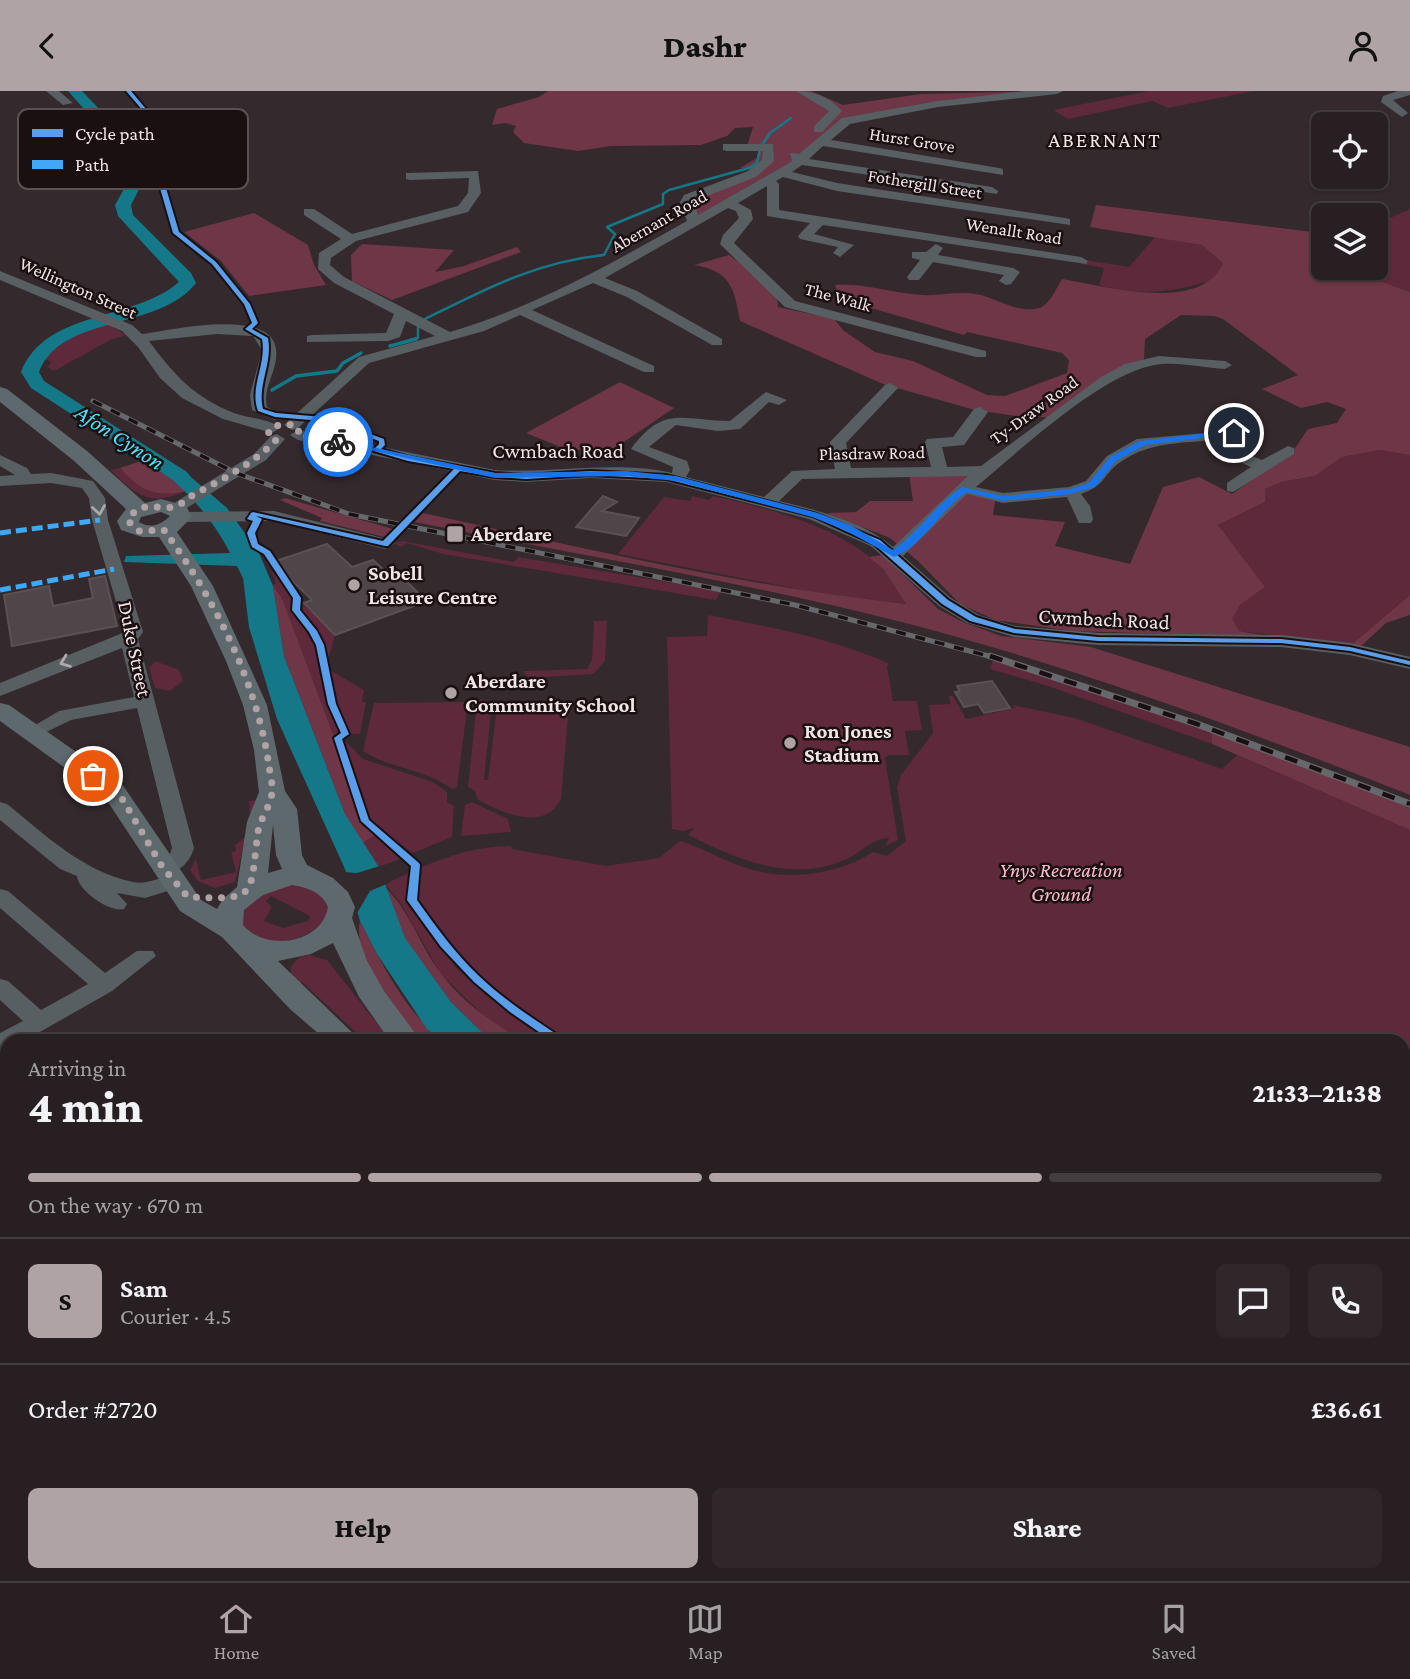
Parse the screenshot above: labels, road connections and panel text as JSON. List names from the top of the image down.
{
  "streets": {
    "street": [
      "Hurst Grove",
      "Fothergill Street",
      "Abernant Road",
      "Wenallt Road",
      "Wellington Street",
      "The Walk",
      "Ty-Draw Road",
      "Cwmbach Road",
      "Plasdraw Road",
      "Duke Street"
    ]
  },
  "crossings": [
    ["Hurst Grove", "Abernant Road"],
    ["Fothergill Street", "Abernant Road"],
    ["Abernant Road", "Wenallt Road"],
    ["Abernant Road", "The Walk"],
    ["Abernant Road", "Cwmbach Road"],
    ["Ty-Draw Road", "Cwmbach Road"],
    ["Ty-Draw Road", "Plasdraw Road"],
    ["Cwmbach Road", "Plasdraw Road"]
  ],
  "one_way": ["Duke Street"],
  "districts": ["ABERNANT"],
  "water": ["Afon Cynon"],
  "parks": ["Ynys Recreation Ground"],
  "places": {
    "transit": ["Aberdare"],
    "other": ["Sobell Leisure Centre", "Aberdare Community School", "Ron Jones Stadium"]
  },
  "legend": ["Cycle path", "Path"],
  "page": {
    "header": "Dashr",
    "heading": ["4 min", "Arriving in", "21:33–21:38"],
    "panel": [
      "Sam",
      "Courier · 4.5",
      "Order #2720",
      "£36.61"
    ],
    "bar": "On the way · 670 m",
    "round": "S",
    "buttons": ["Help", "Share"],
    "tabs": ["Home", "Map", "Saved"]
  }
}
